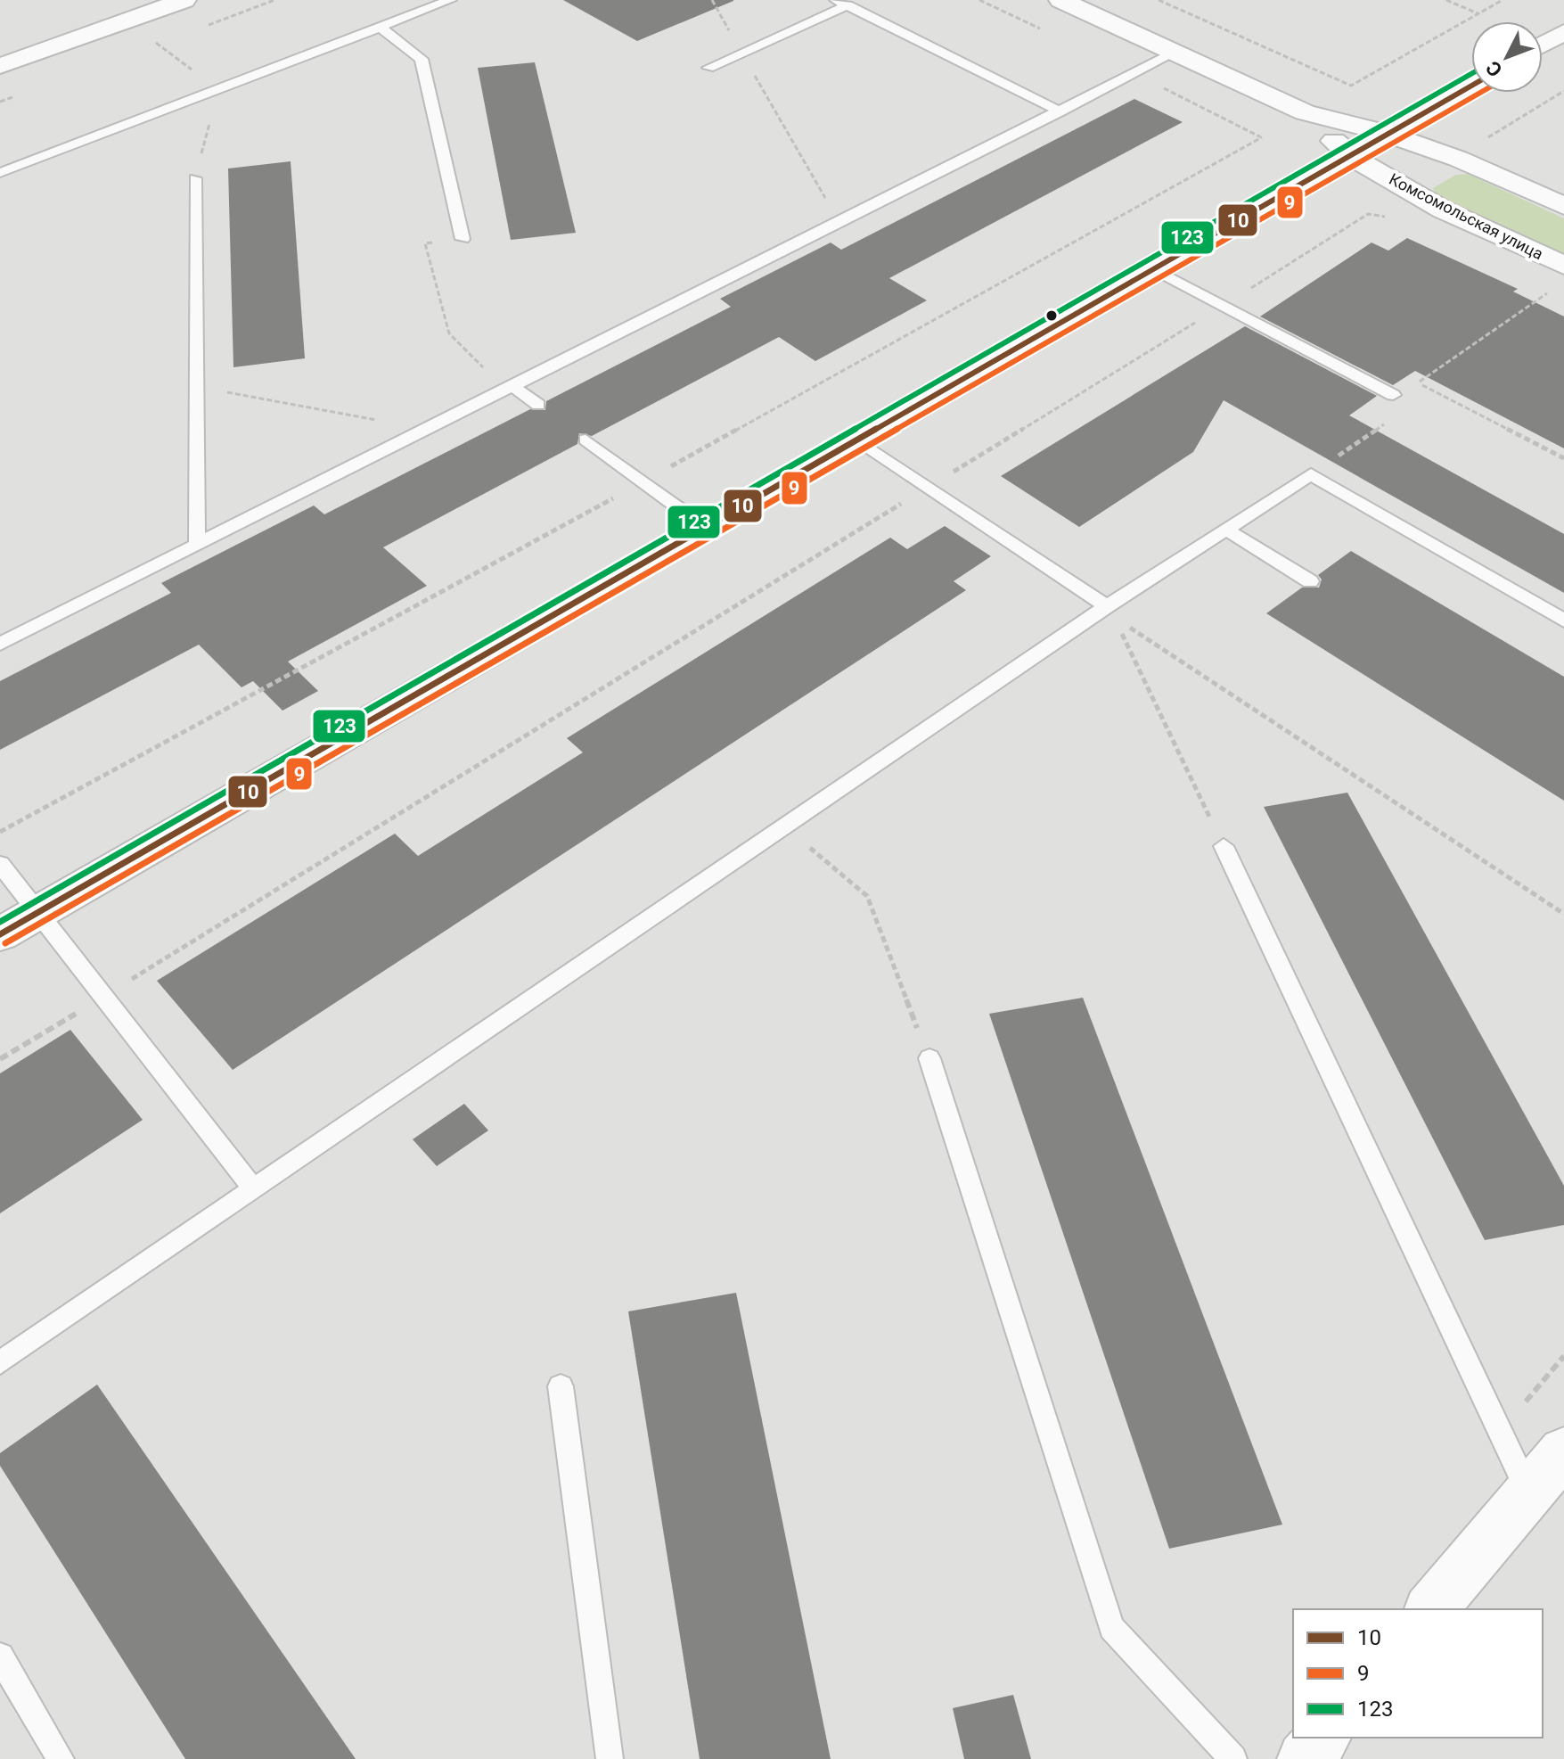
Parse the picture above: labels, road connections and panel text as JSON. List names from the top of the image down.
{
  "streets": {
    "main road": ["Комсомольская улица"]
  },
  "lines": ["transit line 123", "transit line 10", "transit line 9"],
  "legend": ["10", "9", "123"],
  "north": "bottom left"
}
